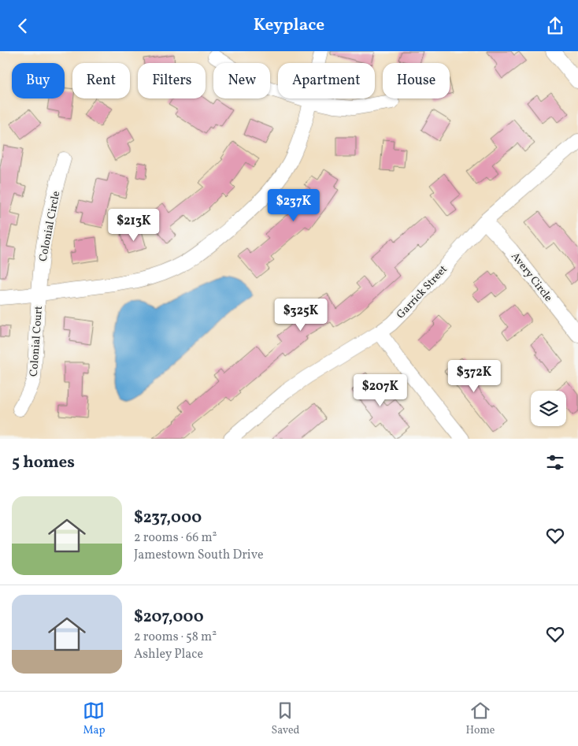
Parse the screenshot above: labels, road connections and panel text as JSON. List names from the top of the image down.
{
  "streets": {
    "street": [
      "Colonial Circle",
      "Avery Circle",
      "Garrick Street",
      "Colonial Court"
    ]
  },
  "crossings": [
    ["Colonial Circle", "Colonial Court"],
    ["Avery Circle", "Garrick Street"]
  ],
  "page": {
    "header": "Keyplace",
    "chip": [
      "Buy",
      "Rent",
      "Filters",
      "New",
      "Apartment",
      "House"
    ],
    "price": [
      "$237K",
      "$213K",
      "$325K",
      "$372K",
      "$207K"
    ],
    "heading": "5 homes",
    "list": [
      {
        "name": "$237,000",
        "note": "2 rooms · 66 m² · Jamestown South Drive"
      },
      {
        "name": "$207,000",
        "note": "2 rooms · 58 m² · Ashley Place"
      }
    ],
    "tabs": ["Map", "Saved", "Home"]
  }
}
